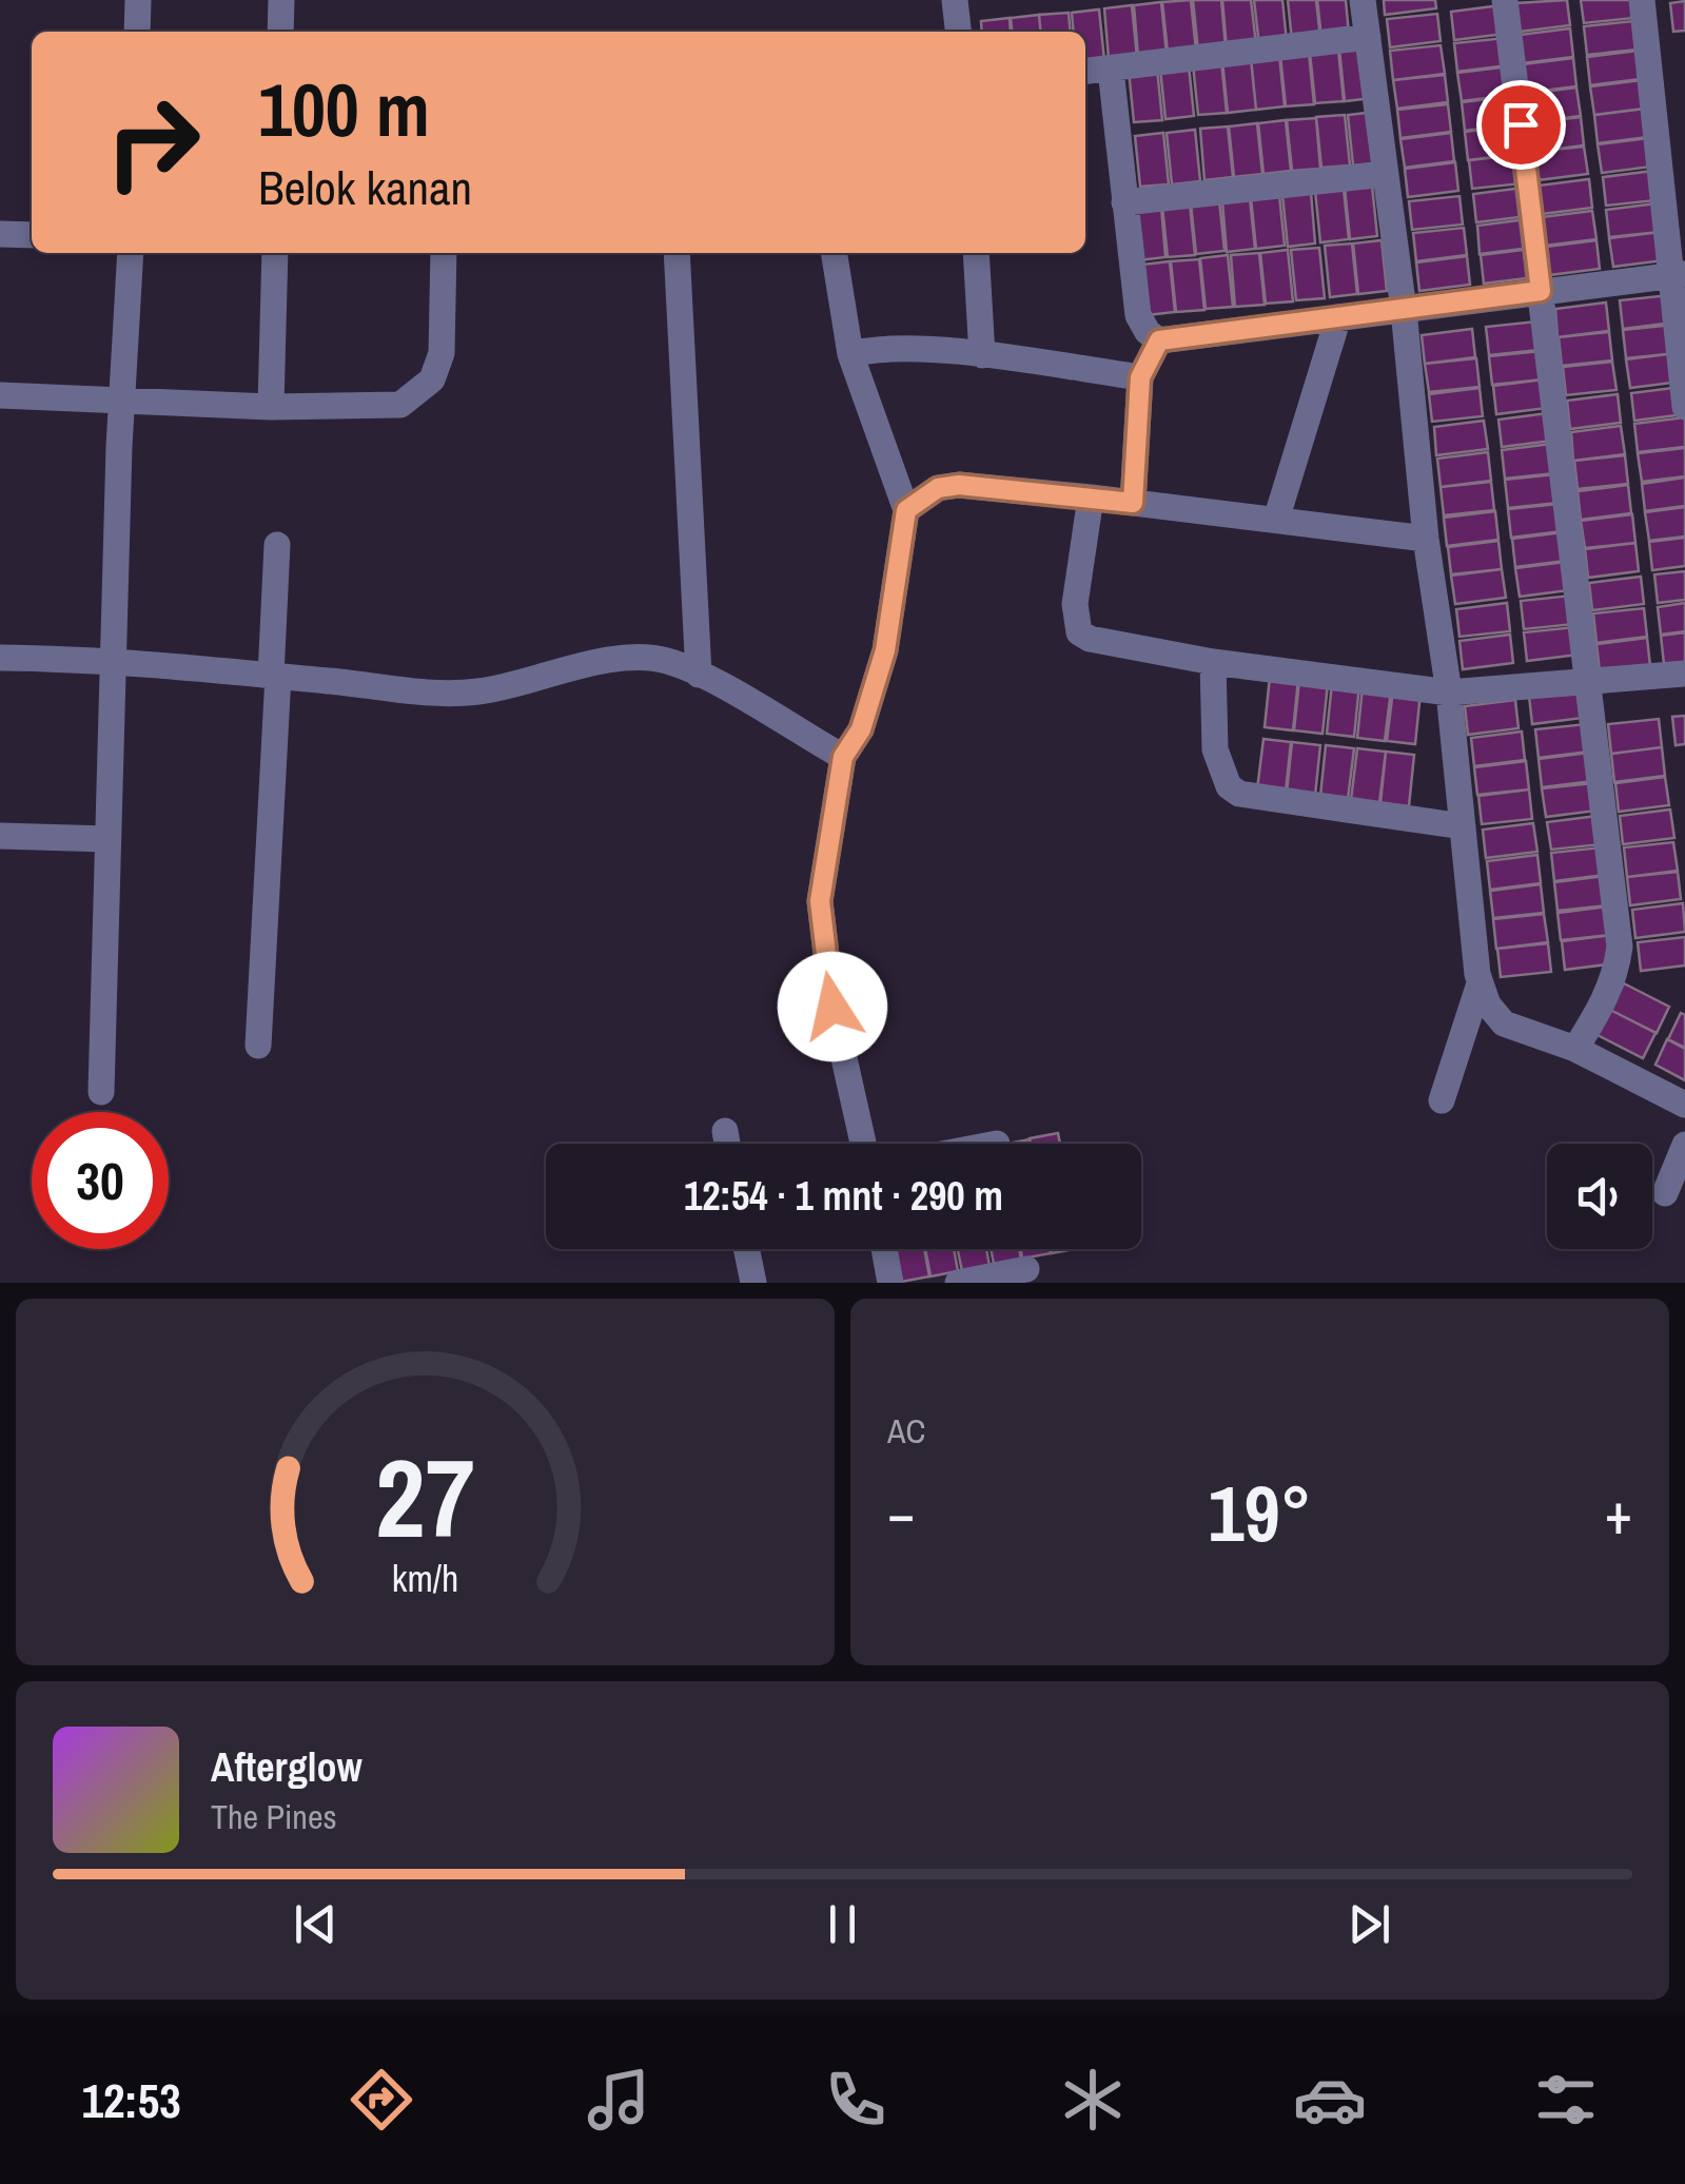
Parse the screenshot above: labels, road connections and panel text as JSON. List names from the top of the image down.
{
  "page": {
    "turn": ["100 m", "Belok kanan"],
    "limit": "30",
    "trip": "12:54 · 1 mnt · 290 m",
    "tile": "AC",
    "heat": ["−", "19°", "+"],
    "song": ["Afterglow", "The Pines"],
    "tabs": "12:53",
    "gauge": ["27", "km/h"]
  }
}
